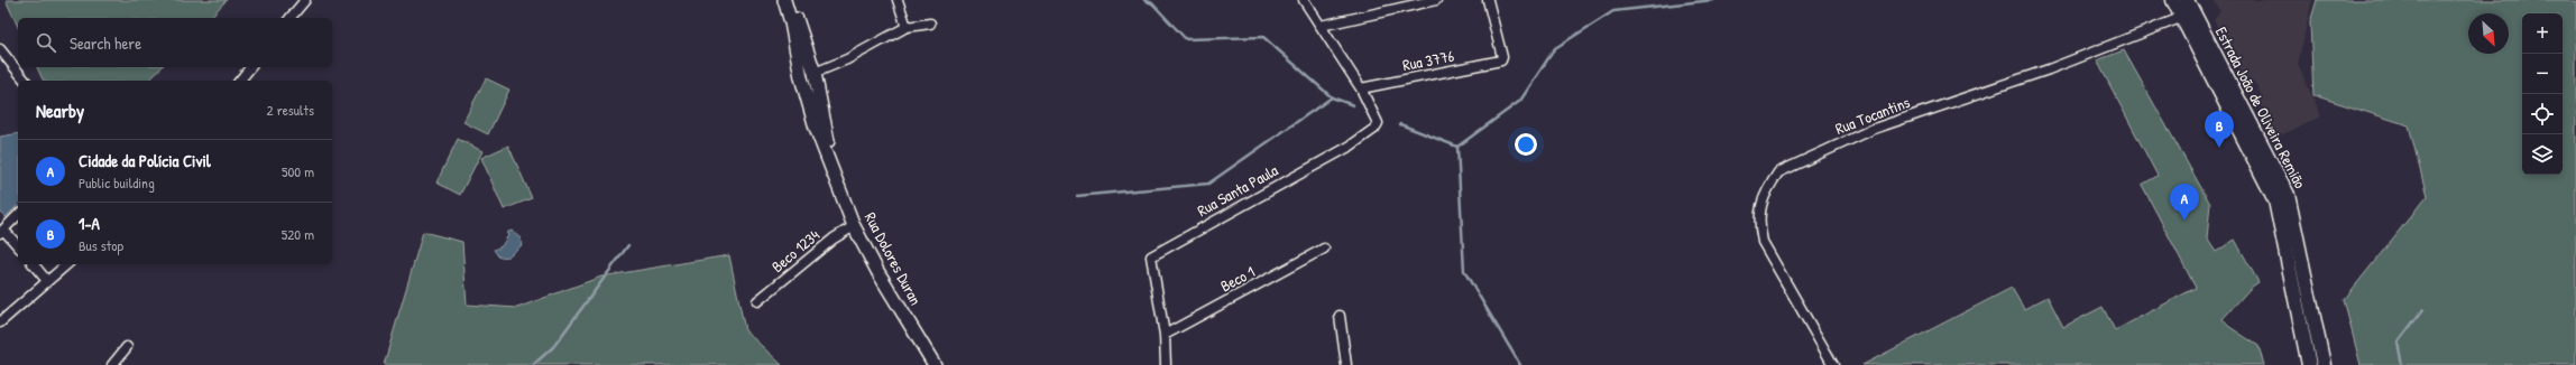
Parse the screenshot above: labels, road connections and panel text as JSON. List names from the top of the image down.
{
  "streets": {
    "main road": ["Estrada João de Oliveira Remião"],
    "street": [
      "Rua 3776",
      "Rua Tocantins",
      "Rua Santa Paula",
      "Beco 1234",
      "Rua Dolores Duran",
      "Beco 1"
    ]
  },
  "crossings": [
    ["Rua 3776", "Rua Santa Paula"],
    ["Estrada João de Oliveira Remião", "Rua Tocantins"],
    ["Rua Santa Paula", "Beco 1"],
    ["Beco 1234", "Rua Dolores Duran"]
  ],
  "north": "bottom right",
  "page": {
    "map_buttons": ["+", "−"],
    "search": "Search here",
    "heading": ["Nearby", "2 results"],
    "pins": ["B", "A"],
    "list": [
      {
        "mark": "A",
        "name": "Cidade da Polícia Civil",
        "note": "Public building",
        "value": "500 m"
      },
      {
        "mark": "B",
        "name": "1-A",
        "note": "Bus stop",
        "value": "520 m"
      }
    ]
  }
}
